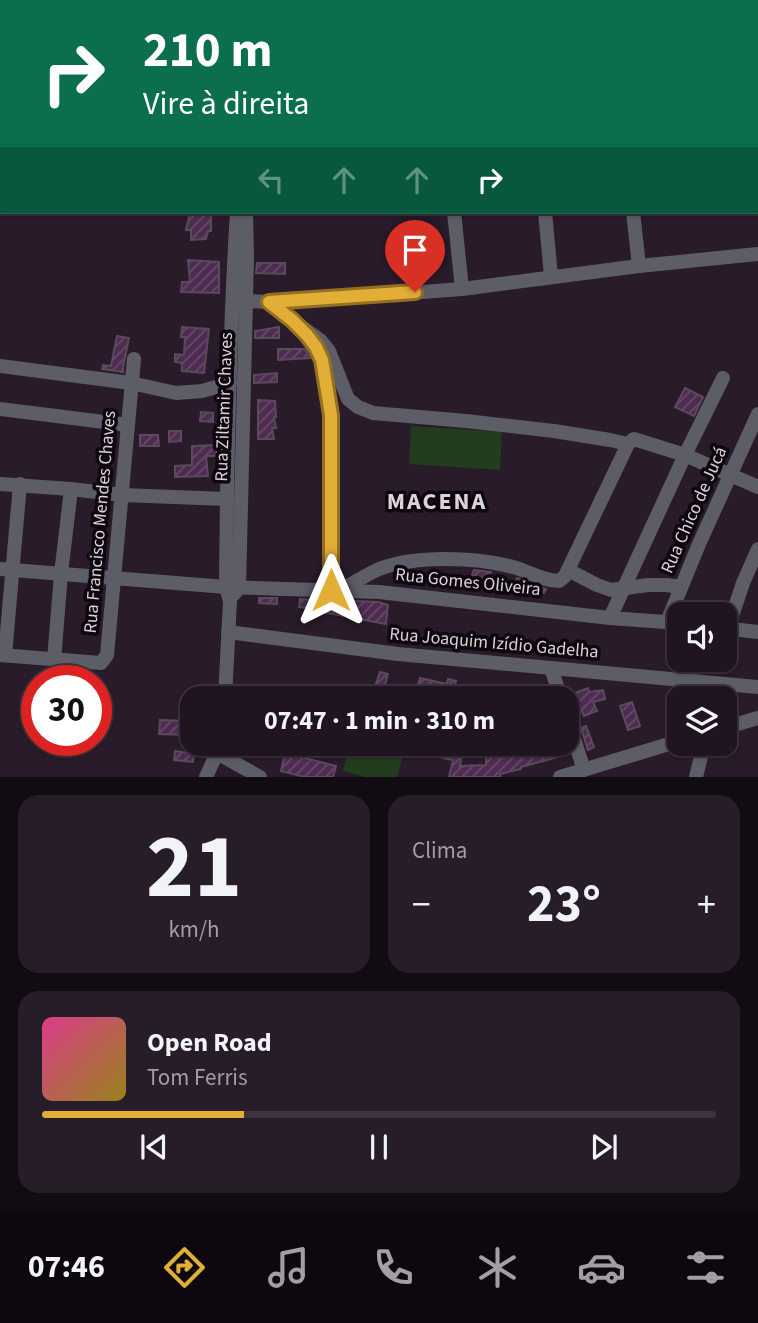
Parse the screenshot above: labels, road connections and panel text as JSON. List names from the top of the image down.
{
  "streets": {
    "street": [
      "Rua Ziltamir Chaves",
      "Rua Chico de Jucá",
      "Rua Francisco Mendes Chaves",
      "Rua Gomes Oliveira",
      "Rua Joaquim Izídio Gadelha"
    ]
  },
  "crossings": [
    ["Rua Ziltamir Chaves", "Rua Gomes Oliveira"],
    ["Rua Ziltamir Chaves", "Rua Joaquim Izídio Gadelha"],
    ["Rua Francisco Mendes Chaves", "Rua Gomes Oliveira"]
  ],
  "districts": ["MACENA"],
  "page": {
    "turn": ["210 m", "Vire à direita"],
    "limit": "30",
    "trip": "07:47 · 1 min · 310 m",
    "tile": [
      ["21", "km/h"],
      "Clima"
    ],
    "heat": ["−", "23°", "+"],
    "song": ["Open Road", "Tom Ferris"],
    "tabs": "07:46"
  }
}
